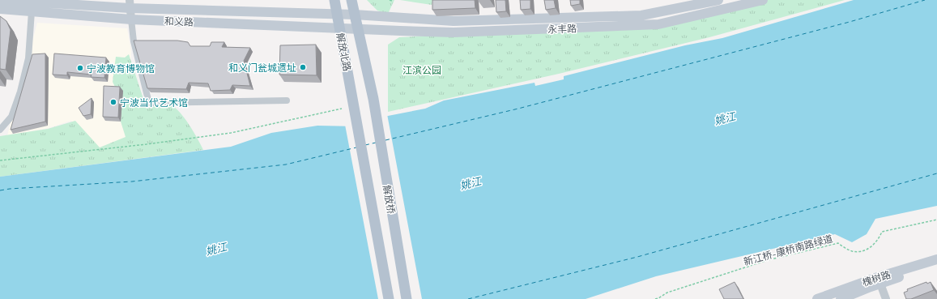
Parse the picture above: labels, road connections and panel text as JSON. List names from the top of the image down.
{
  "streets": {
    "main road": [
      "和义路",
      "永丰路",
      "解放北路",
      "解放桥",
      "槐树路"
    ],
    "path": ["新江桥-康桥南路绿道"]
  },
  "crossings": [
    ["和义路", "永丰路"],
    ["和义路", "解放北路"],
    ["永丰路", "解放北路"],
    ["解放北路", "解放桥"]
  ],
  "water": ["姚江"],
  "parks": ["江滨公园"],
  "places": ["和义门瓮城遗址", "宁波教育博物馆", "宁波当代艺术馆"]
}
